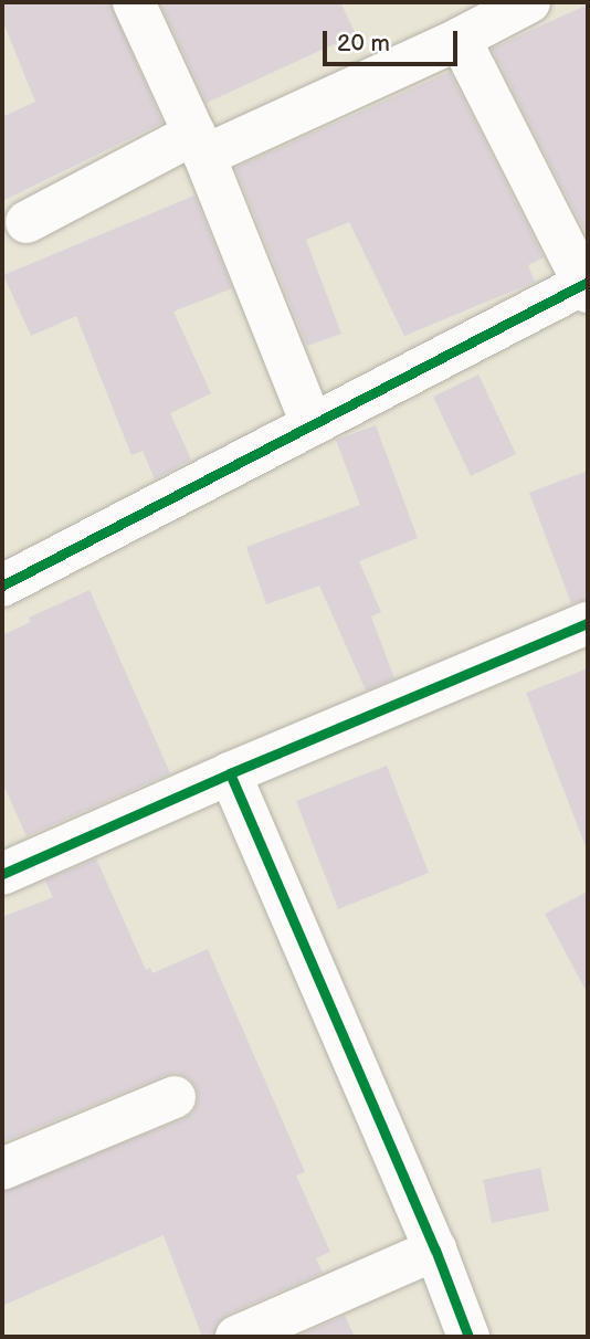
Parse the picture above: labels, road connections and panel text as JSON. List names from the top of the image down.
{
  "scale_bar": "20 m"
}
